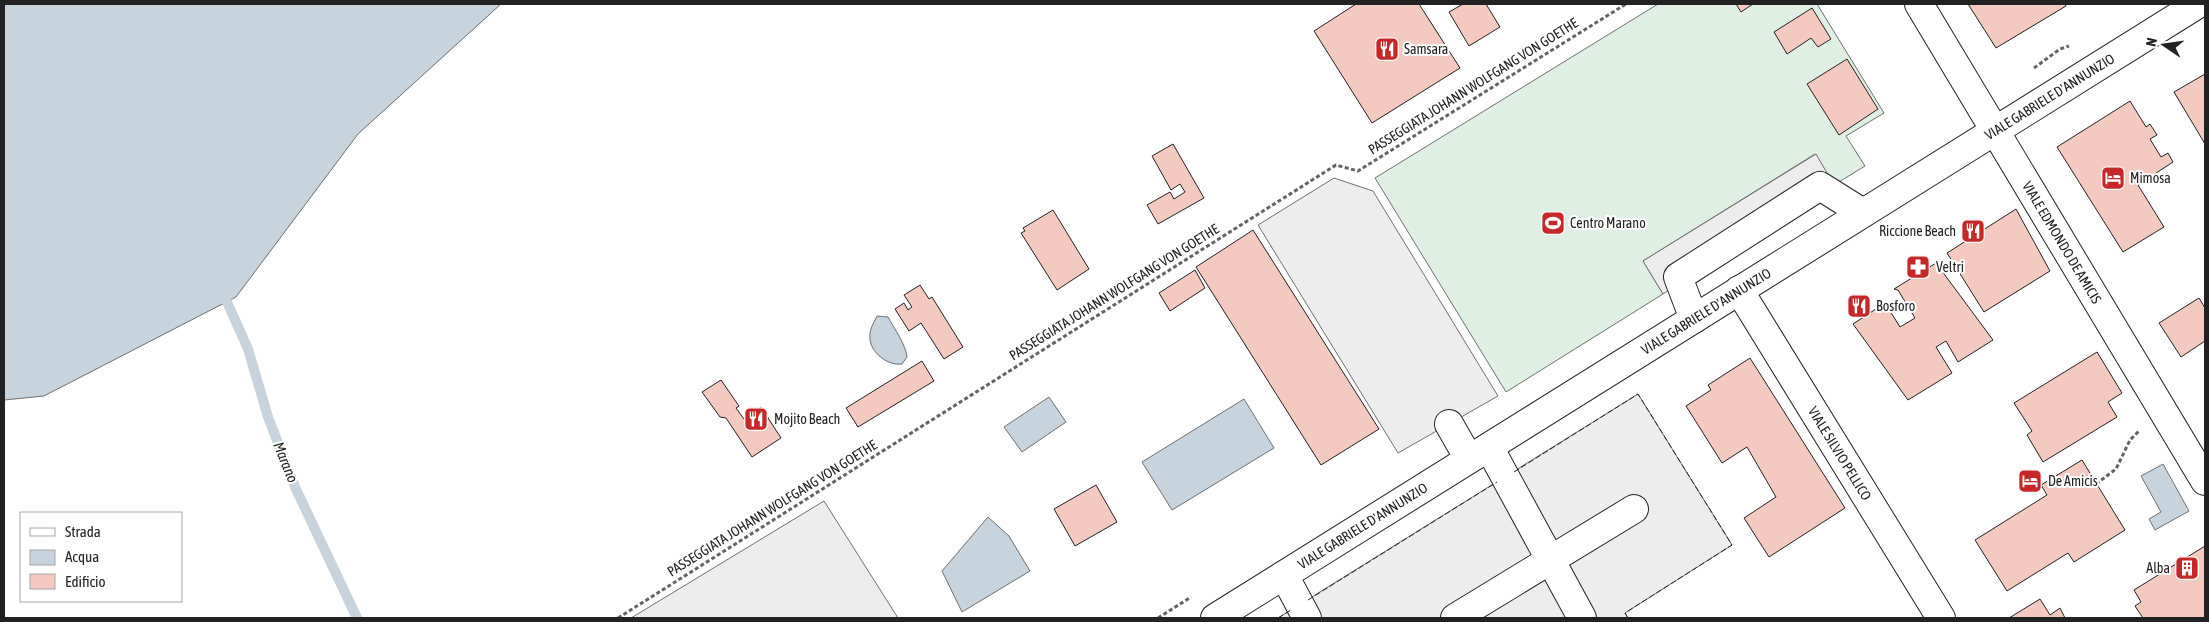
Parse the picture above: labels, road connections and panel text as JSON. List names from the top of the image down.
{
  "streets": {
    "street": ["VIALE GABRIELE D'ANNUNZIO", "VIALE EDMONDO DE AMICIS", "VIALE SILVIO PELLICO"],
    "path": ["PASSEGGIATA JOHANN WOLFGANG VON GOETHE"]
  },
  "crossings": [
    ["VIALE GABRIELE D'ANNUNZIO", "VIALE EDMONDO DE AMICIS"],
    ["VIALE GABRIELE D'ANNUNZIO", "VIALE SILVIO PELLICO"]
  ],
  "water": ["Marano"],
  "places": {
    "restaurant": [
      "Samsara",
      "Riccione Beach",
      "Bosforo",
      "Mojito Beach"
    ],
    "hotel": ["Mimosa", "De Amicis"],
    "sports": ["Centro Marano"],
    "pharmacy": ["Veltri"],
    "building": ["Alba"]
  },
  "legend": ["Strada", "Acqua", "Edificio"],
  "north": "left"
}
